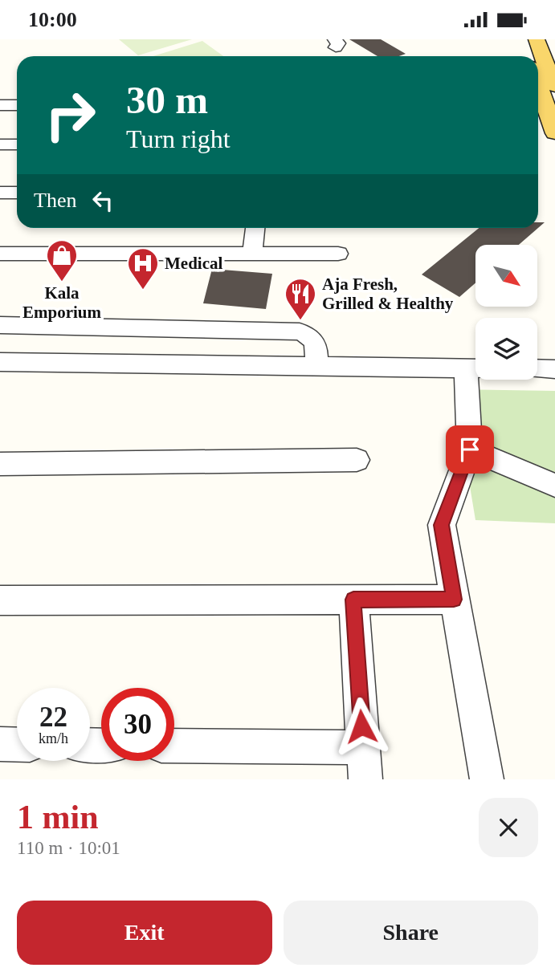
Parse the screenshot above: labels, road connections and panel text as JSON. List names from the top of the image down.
{
  "places": {
    "shop": ["Kala Emporium"],
    "hospital": ["Medical"],
    "restaurant": ["Aja Fresh, Grilled & Healthy"]
  },
  "north": "bottom right",
  "page": {
    "status": "10:00",
    "turn": ["30 m", "Turn right"],
    "then": "Then",
    "speed": "22 km/h",
    "limit": "30",
    "heading": ["1 min", "110 m · 10:01"],
    "buttons": ["Exit", "Share"]
  }
}
